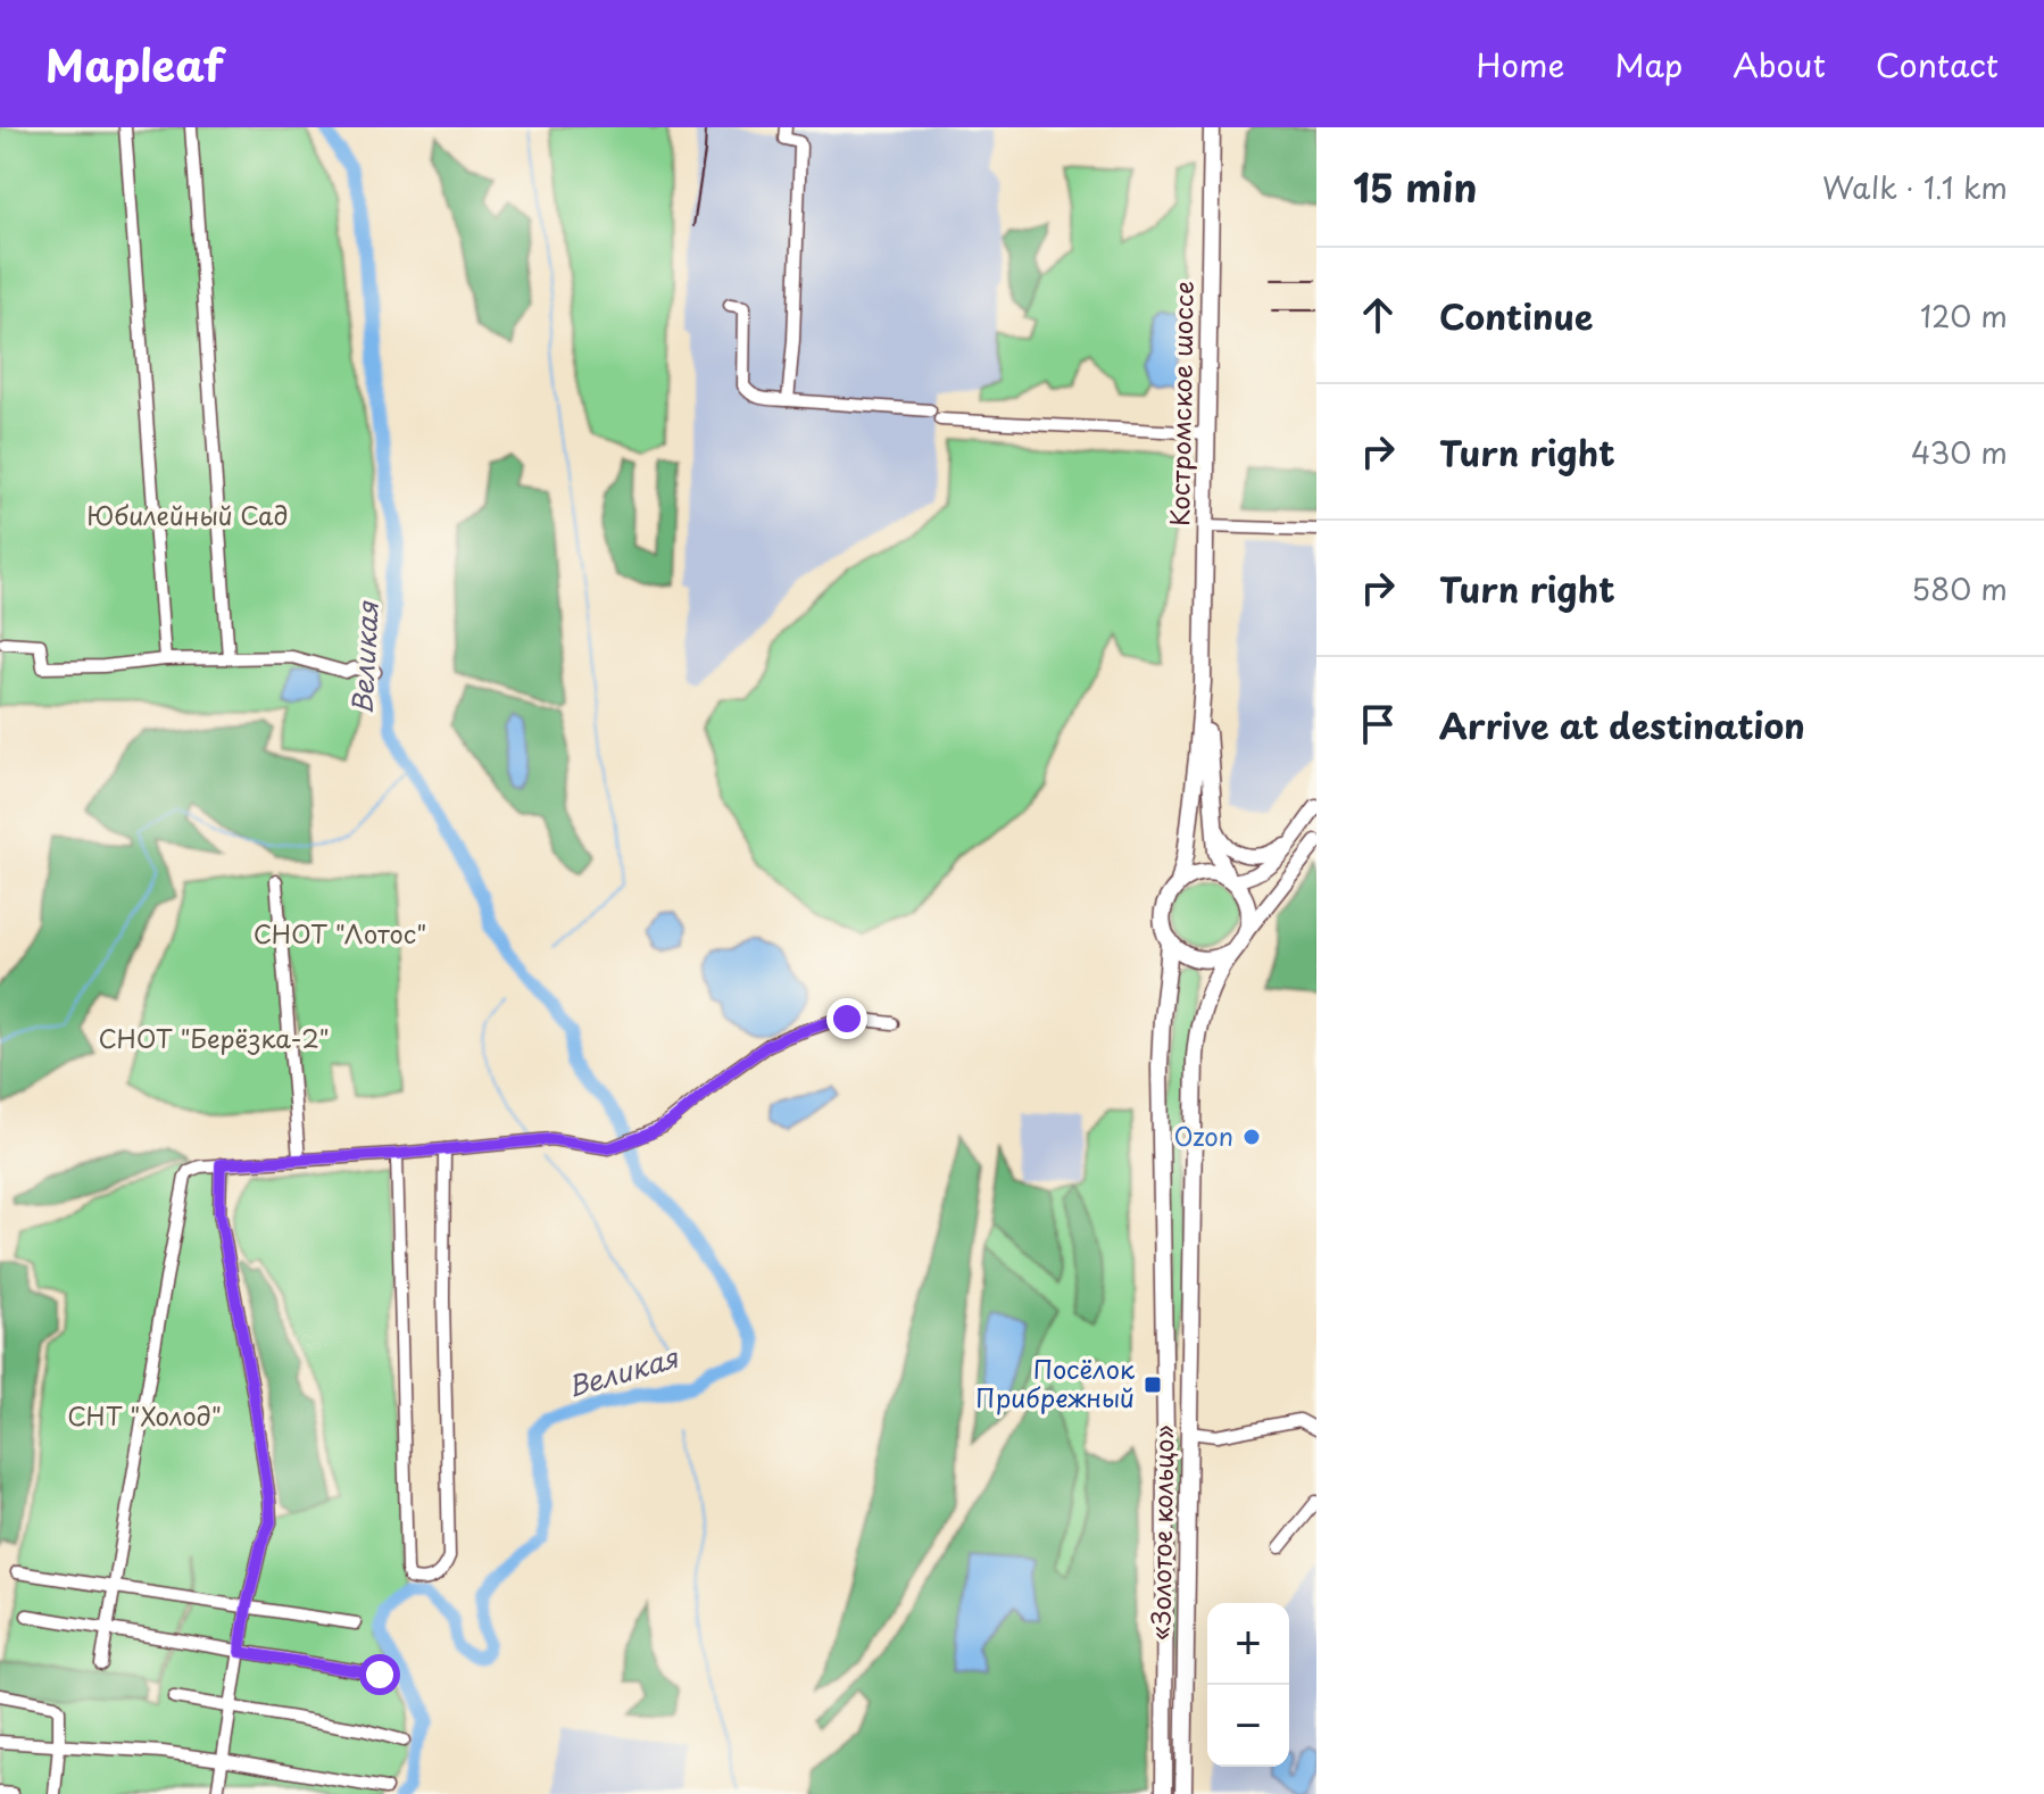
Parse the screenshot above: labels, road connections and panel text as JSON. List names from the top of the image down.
{
  "streets": {
    "highway": ["Костромское шоссе", "«Золотое кольцо»"]
  },
  "water": ["Великая"],
  "parks": [
    "Юбилейный Сад",
    "СНОТ \"Лотос\"",
    "СНОТ \"Берёзка-2\"",
    "СНТ \"Холод\""
  ],
  "places": {
    "other": ["Ozon"],
    "transit": ["Посёлок Прибрежный"]
  },
  "page": {
    "header": "Mapleaf",
    "nav": [
      "Home",
      "Map",
      "About",
      "Contact"
    ],
    "heading": ["15 min", "Walk · 1.1 km"],
    "list": [
      ["Continue", "120 m"],
      ["Turn right", "430 m"],
      ["Turn right", "580 m"],
      "Arrive at destination"
    ],
    "map_buttons": ["+", "−"]
  }
}
